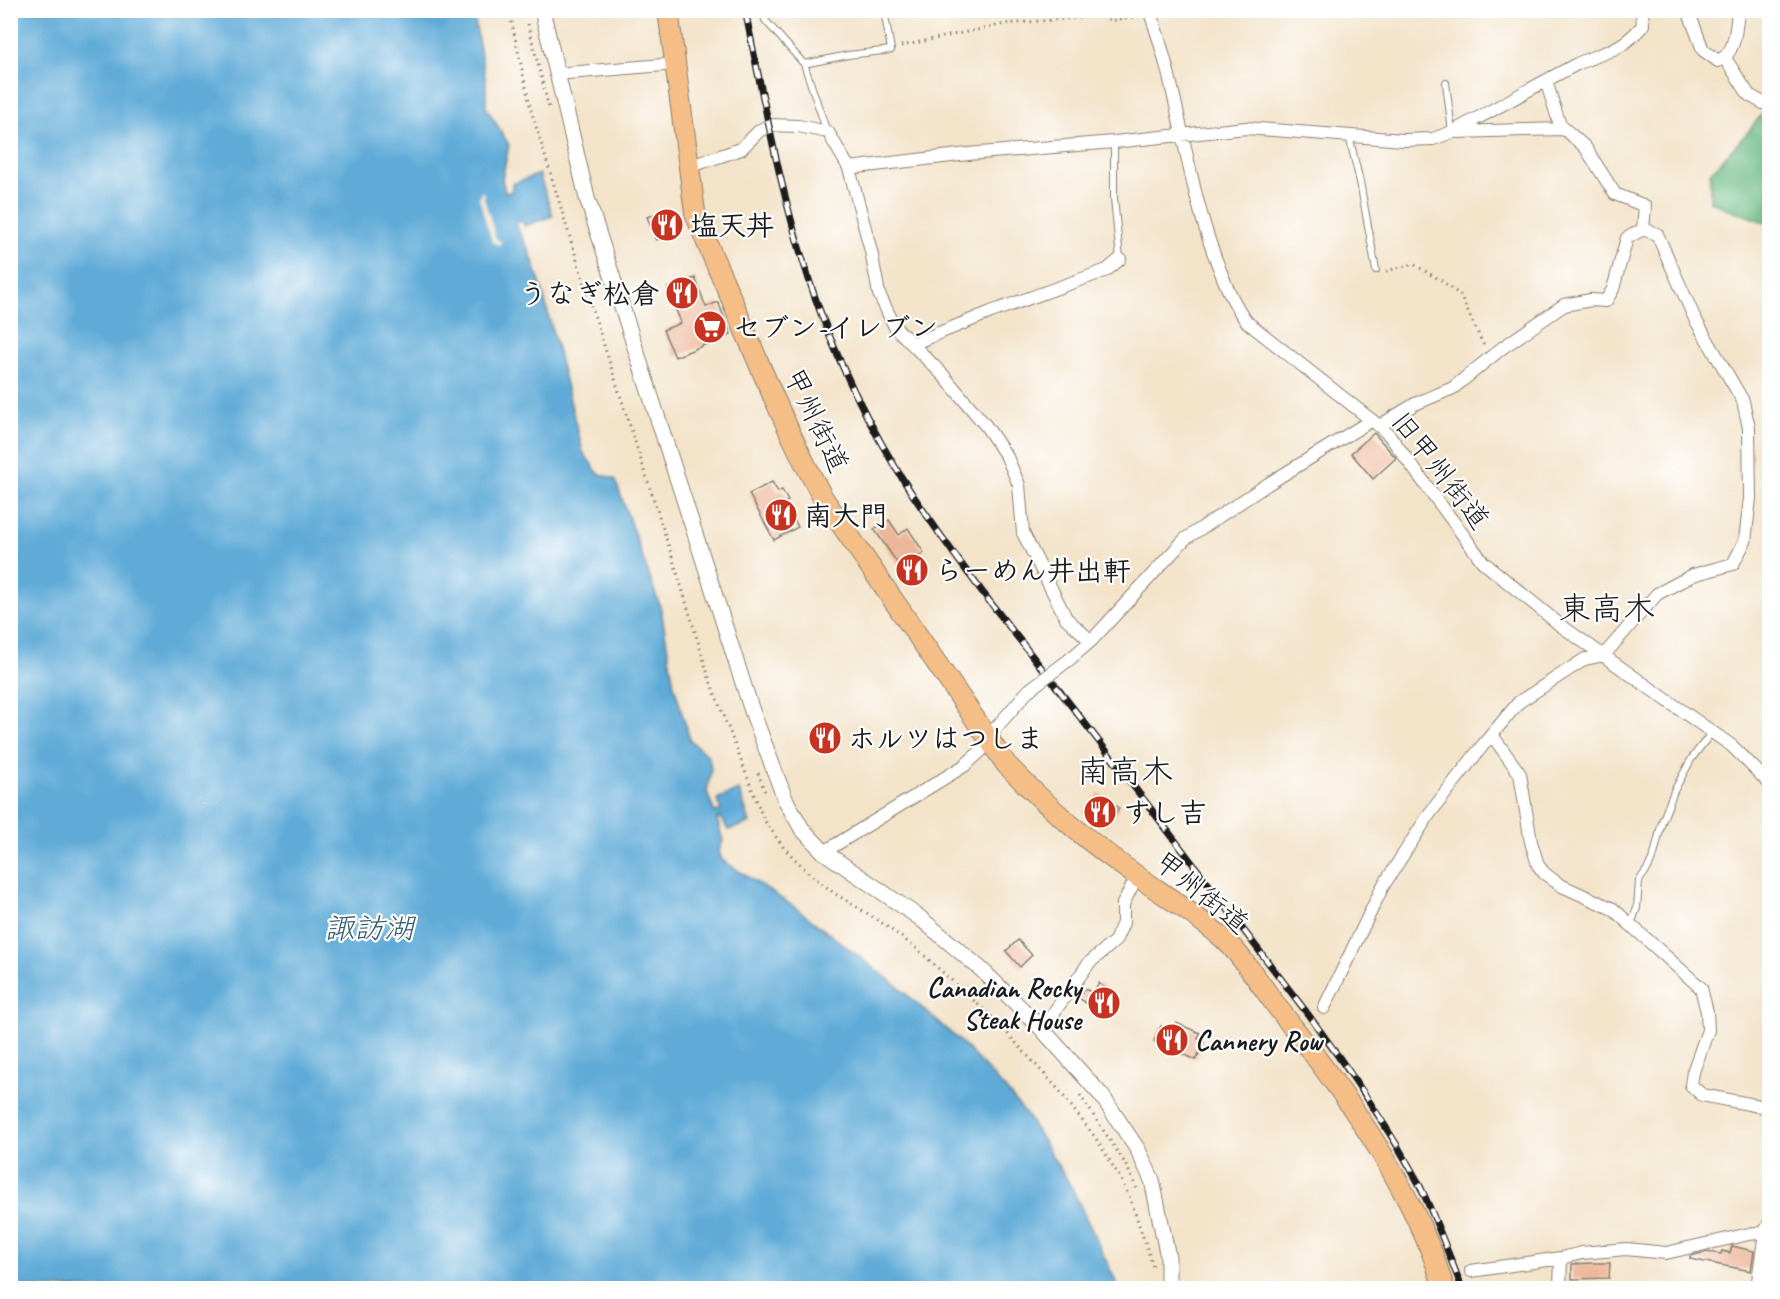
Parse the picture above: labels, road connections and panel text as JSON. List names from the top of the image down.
{
  "streets": {
    "highway": ["甲州街道"],
    "street": ["旧甲州街道"]
  },
  "districts": ["東高木", "南高木"],
  "water": ["諏訪湖"],
  "places": {
    "restaurant": [
      "塩天丼",
      "うなぎ松倉",
      "南大門",
      "らーめん井出軒",
      "ホルツはつしま",
      "すし吉",
      "Canadian Rocky Steak House",
      "Cannery Row"
    ],
    "supermarket": ["セブン-イレブン"]
  }
}
